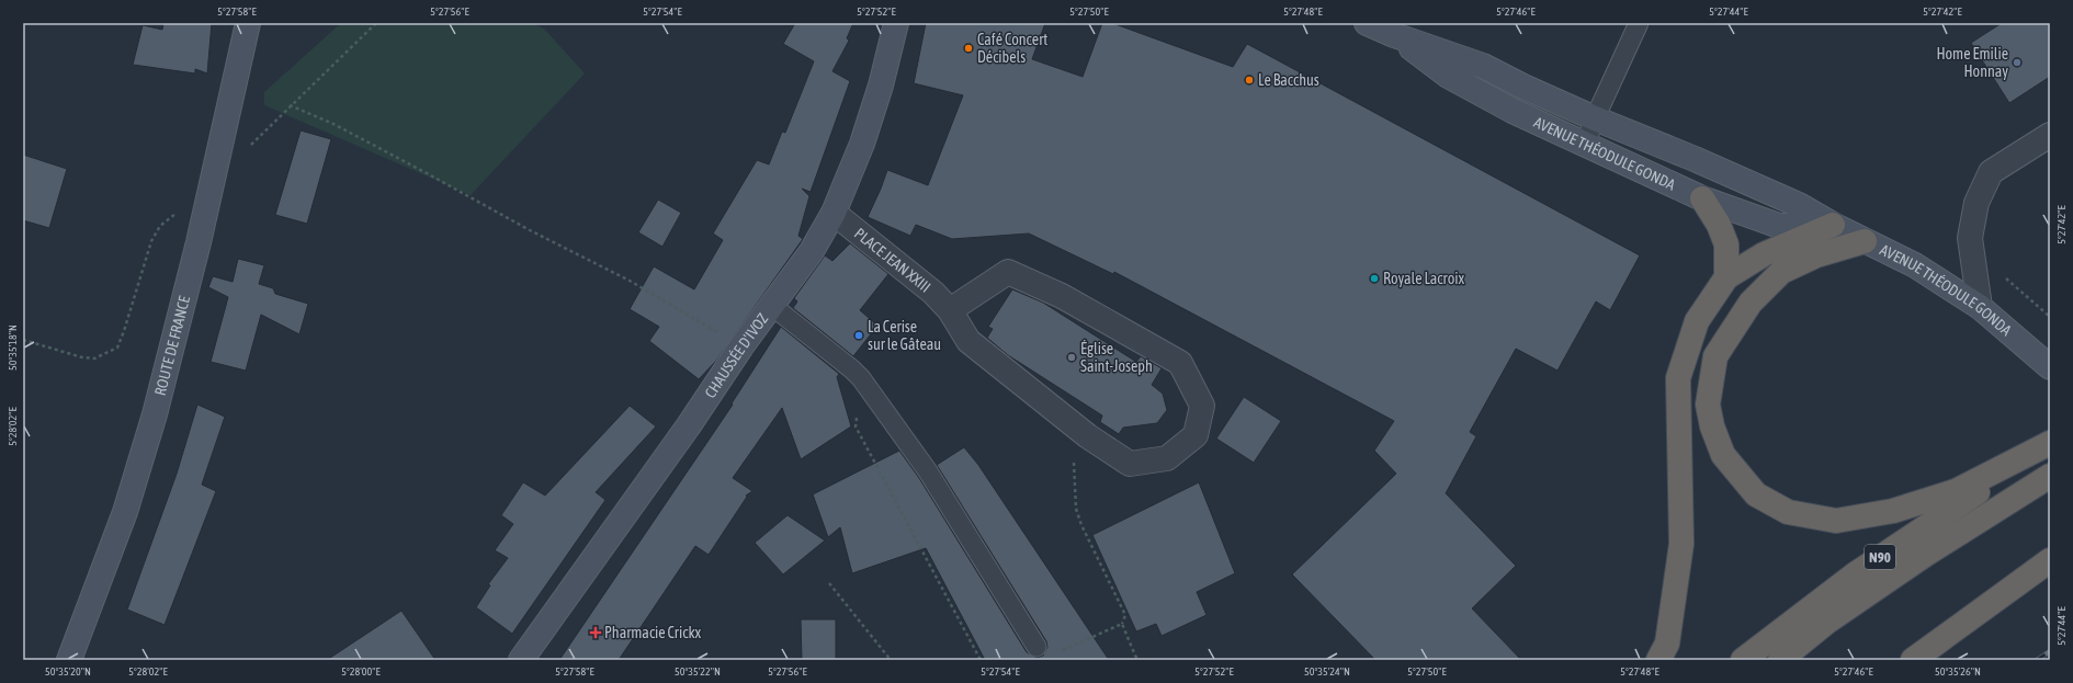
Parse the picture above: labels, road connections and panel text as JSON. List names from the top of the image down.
{
  "streets": {
    "highway": ["N90"],
    "main road": ["AVENUE THÉODULE GONDA", "ROUTE DE FRANCE", "CHAUSSÉE D'IVOZ"],
    "street": ["PLACE JEAN XXIII"]
  },
  "crossings": [
    ["PLACE JEAN XXIII", "CHAUSSÉE D'IVOZ"]
  ],
  "places": {
    "other": [
      "Café Concert Décibels",
      "Home Emilie Honnay",
      "Le Bacchus",
      "Royale Lacroix",
      "La Cerise sur le Gâteau",
      "Église Saint-Joseph"
    ],
    "health": ["Pharmacie Crickx"]
  },
  "coordinates": [
    "5°27'58\"E",
    "5°27'56\"E",
    "5°27'54\"E",
    "5°27'52\"E",
    "5°27'50\"E",
    "5°27'48\"E",
    "5°27'46\"E",
    "5°27'44\"E",
    "5°27'42\"E",
    "50°35'18\"N",
    "5°28'02\"E",
    "50°35'20\"N",
    "5°28'00\"E",
    "50°35'22\"N",
    "50°35'24\"N",
    "50°35'26\"N"
  ]
}
